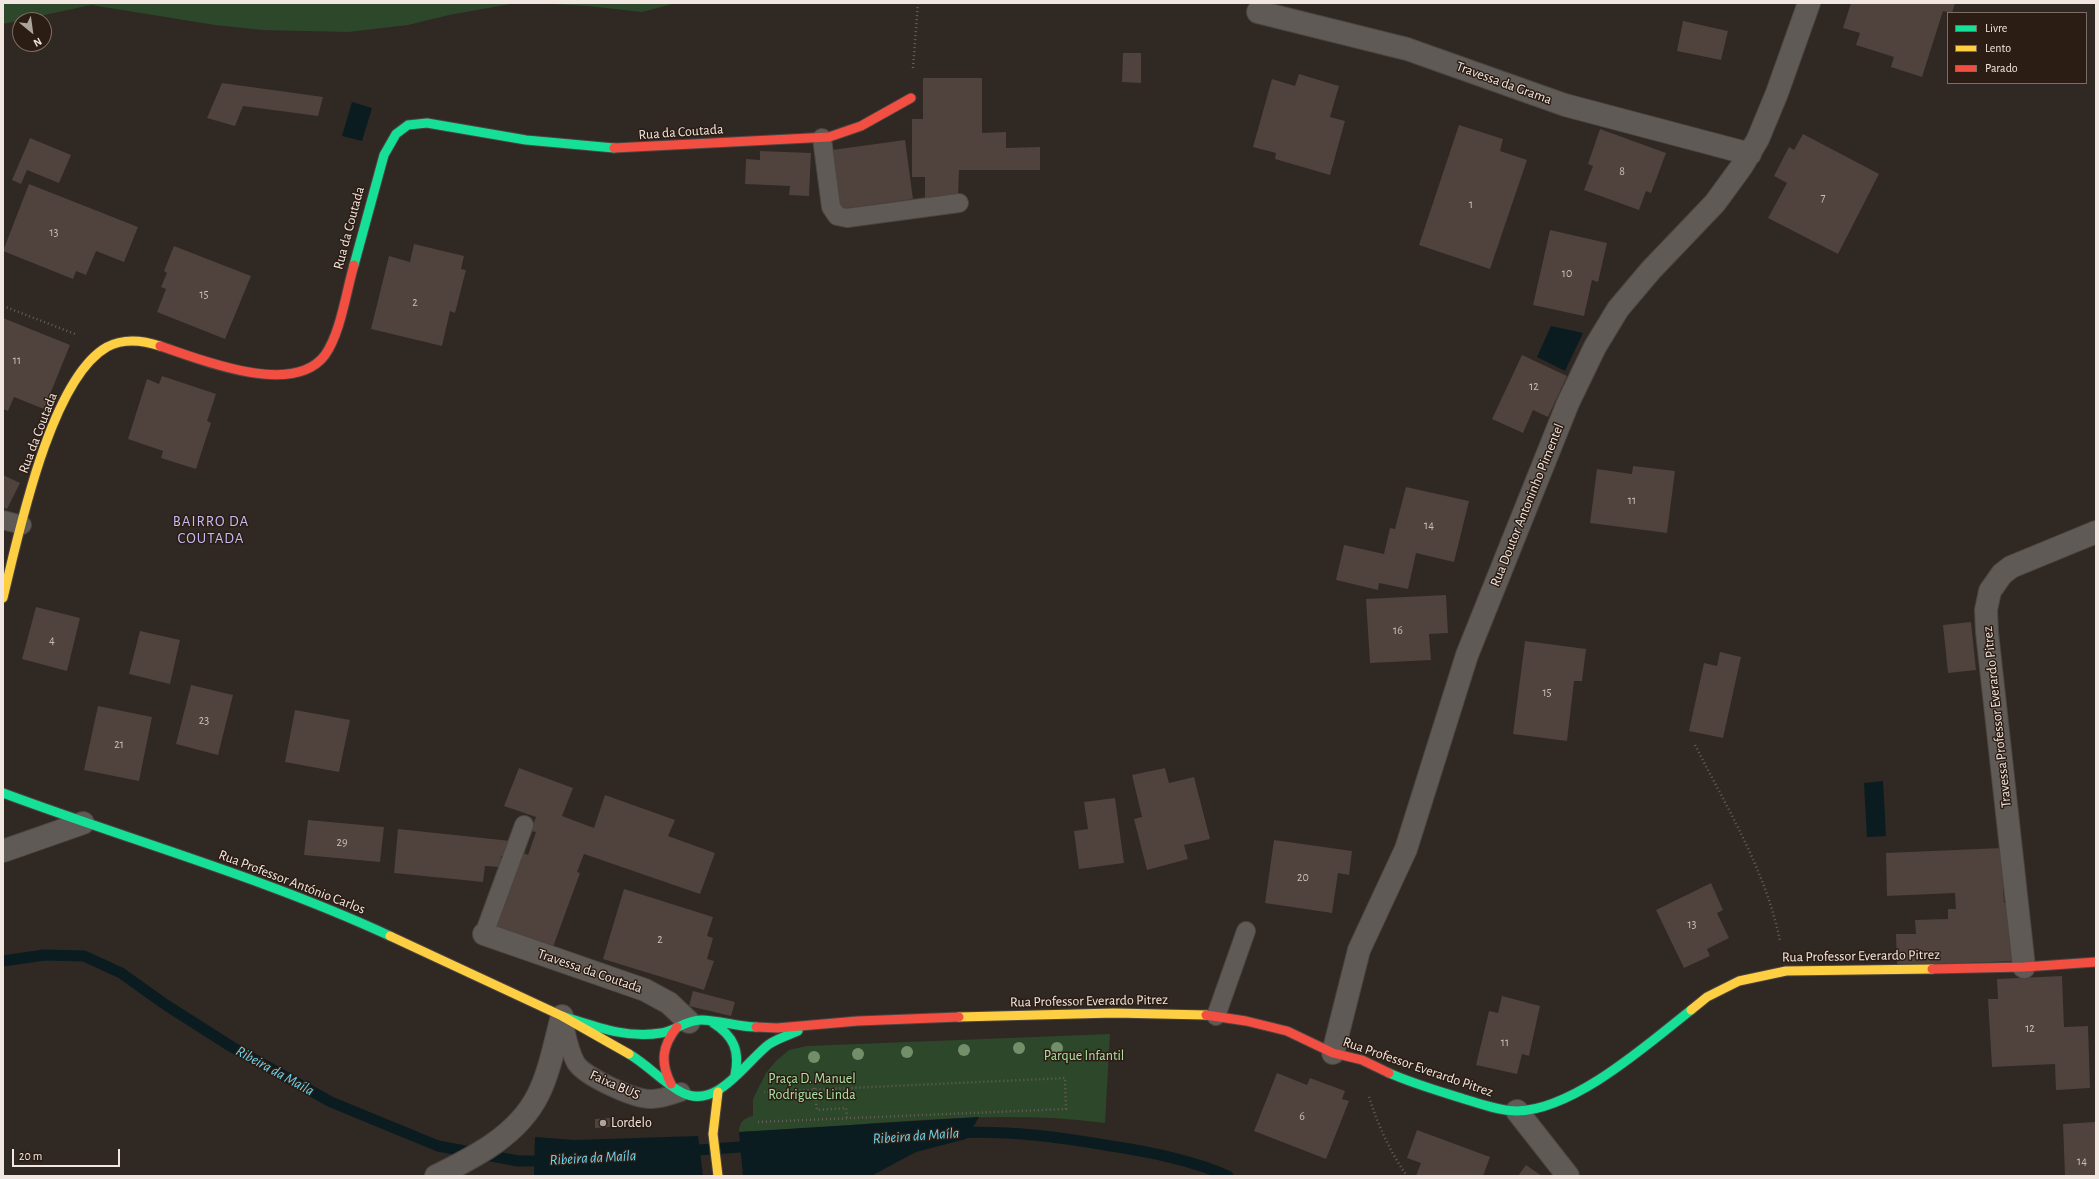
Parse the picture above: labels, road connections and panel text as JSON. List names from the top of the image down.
{
  "streets": {
    "street": [
      "Travessa da Grama",
      "Rua da Coutada",
      "Rua Doutor Antoninho Pimentel",
      "Travessa Professor Everardo Pitrez",
      "Rua Professor António Carlos",
      "Rua Professor Everardo Pitrez",
      "Travessa da Coutada"
    ],
    "lane": ["Faixa BUS"]
  },
  "crossings": [
    ["Travessa da Grama", "Rua Doutor Antoninho Pimentel"],
    ["Rua Doutor Antoninho Pimentel", "Rua Professor Everardo Pitrez"],
    ["Travessa Professor Everardo Pitrez", "Rua Professor Everardo Pitrez"],
    ["Rua Professor António Carlos", "Faixa BUS"],
    ["Travessa da Coutada", "Faixa BUS"]
  ],
  "districts": ["BAIRRO DA COUTADA"],
  "water": ["Ribeira da Maíla"],
  "parks": ["Parque Infantil", "Praça D. Manuel Rodrigues Linda"],
  "places": ["Lordelo"],
  "house_numbers": [
    "8",
    "7",
    "1",
    "13",
    "10",
    "15",
    "2",
    "11",
    "12",
    "11",
    "14",
    "16",
    "4",
    "15",
    "23",
    "21",
    "29",
    "20",
    "13",
    "2",
    "12",
    "11",
    "6",
    "14"
  ],
  "legend": ["Livre", "Lento", "Parado"],
  "scale_bar": "20 m",
  "north": "bottom right"
}
